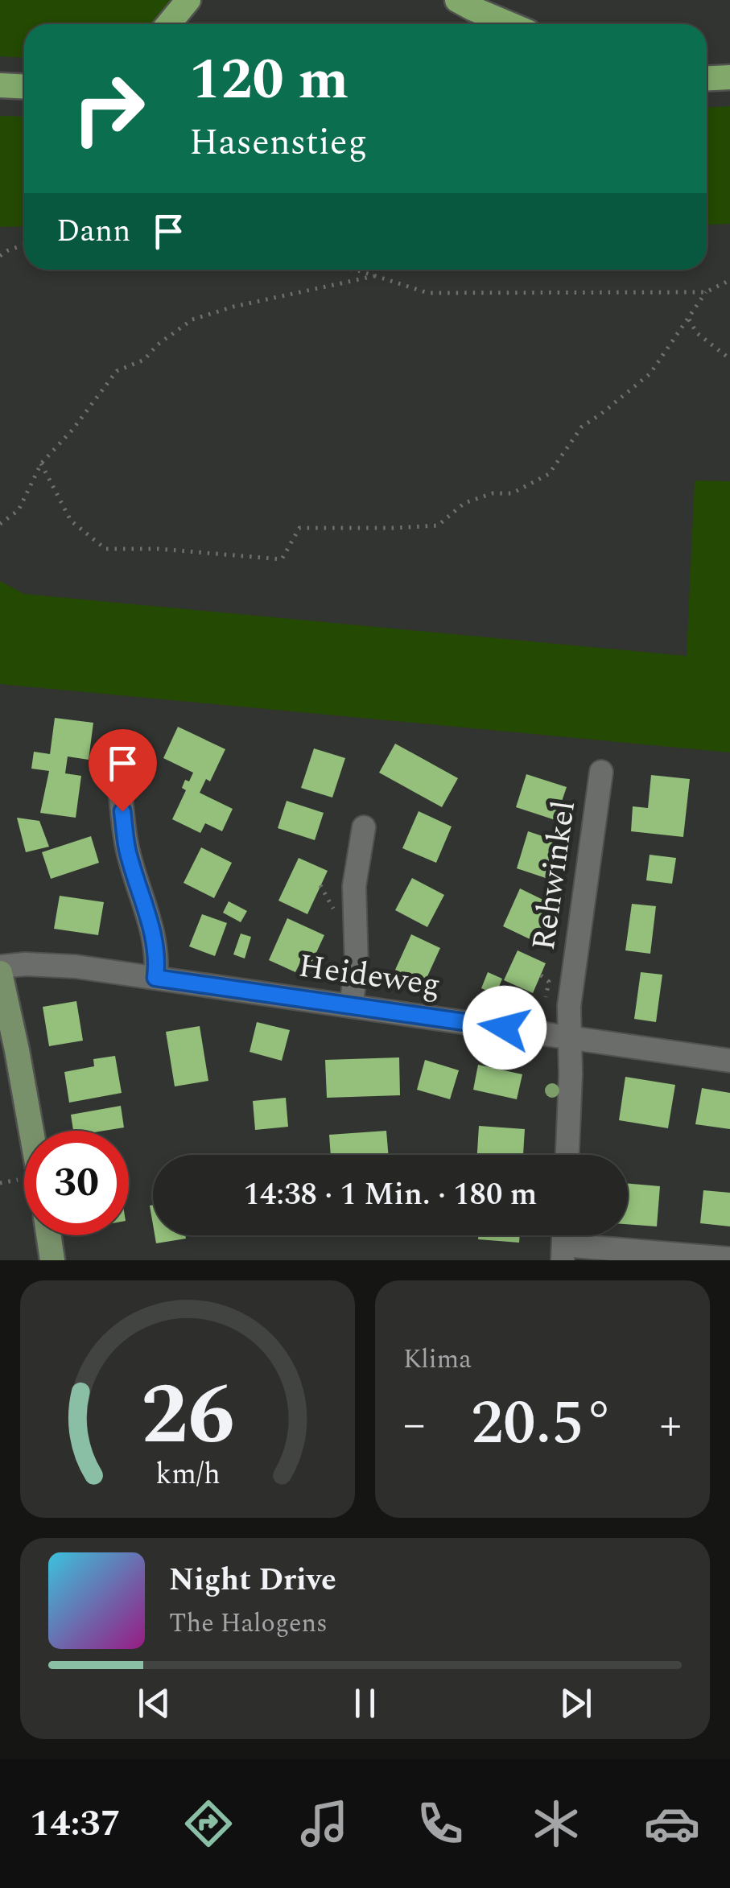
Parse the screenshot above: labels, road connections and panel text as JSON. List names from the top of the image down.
{
  "streets": {
    "street": ["Rehwinkel", "Heideweg"]
  },
  "crossings": [
    ["Rehwinkel", "Heideweg"]
  ],
  "page": {
    "turn": ["120 m", "Hasenstieg"],
    "then": "Dann",
    "limit": "30",
    "trip": "14:38 · 1 Min. · 180 m",
    "tile": "Klima",
    "heat": ["−", "20.5°", "+"],
    "song": ["Night Drive", "The Halogens"],
    "tabs": "14:37",
    "gauge": ["26", "km/h"]
  }
}
